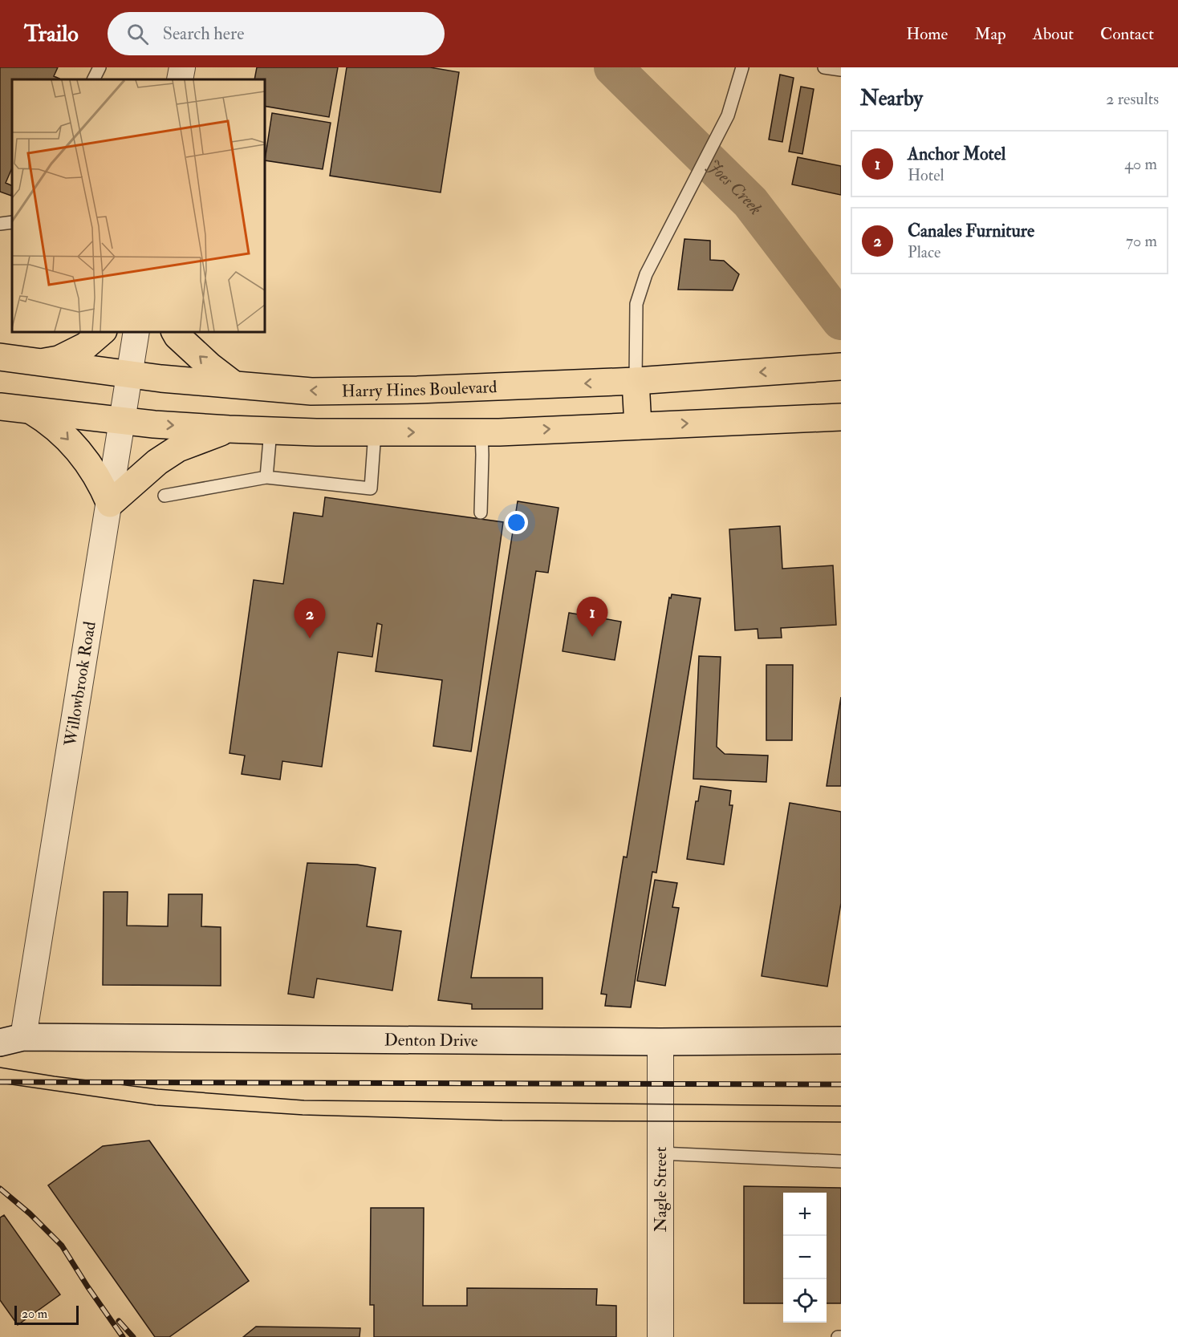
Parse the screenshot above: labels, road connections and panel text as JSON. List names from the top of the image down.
{
  "streets": {
    "main road": ["Harry Hines Boulevard"],
    "street": ["Willowbrook Road", "Denton Drive", "Nagle Street"]
  },
  "crossings": [
    ["Harry Hines Boulevard", "Willowbrook Road"],
    ["Willowbrook Road", "Denton Drive"],
    ["Denton Drive", "Nagle Street"]
  ],
  "water": ["Joes Creek"],
  "scale_bar": "20 m",
  "page": {
    "header": "Trailo",
    "search": "Search here",
    "nav": [
      "Home",
      "Map",
      "About",
      "Contact"
    ],
    "heading": ["Nearby", "2 results"],
    "list": [
      {
        "mark": "1",
        "name": "Anchor Motel",
        "note": "Hotel",
        "value": "40 m"
      },
      {
        "mark": "2",
        "name": "Canales Furniture",
        "note": "Place",
        "value": "70 m"
      }
    ],
    "pins": ["1", "2"],
    "map_buttons": ["+", "−"],
    "scale": "20 m"
  }
}
